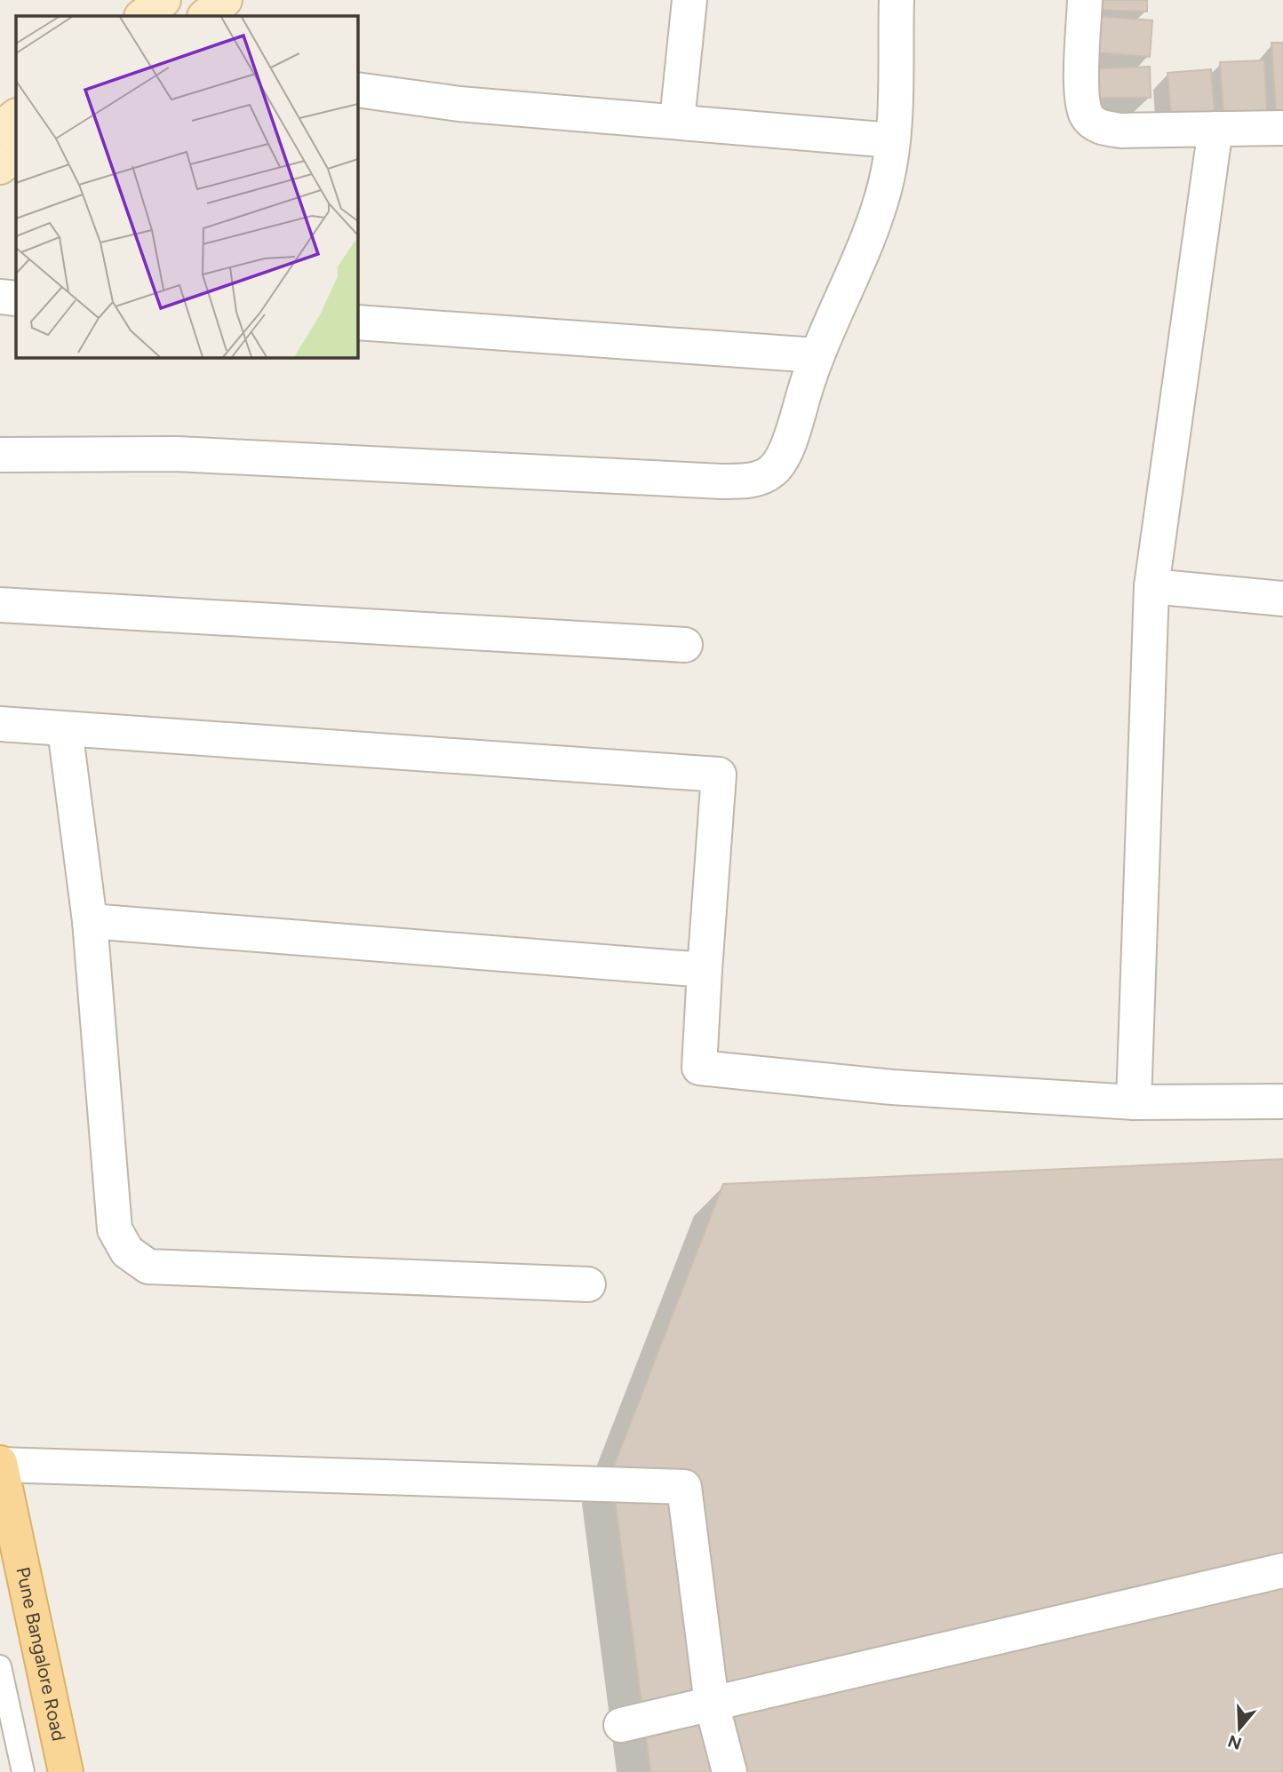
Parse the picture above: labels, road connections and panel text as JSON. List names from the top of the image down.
{
  "streets": {
    "main road": ["Pune Bangalore Road"]
  },
  "north": "bottom"
}
